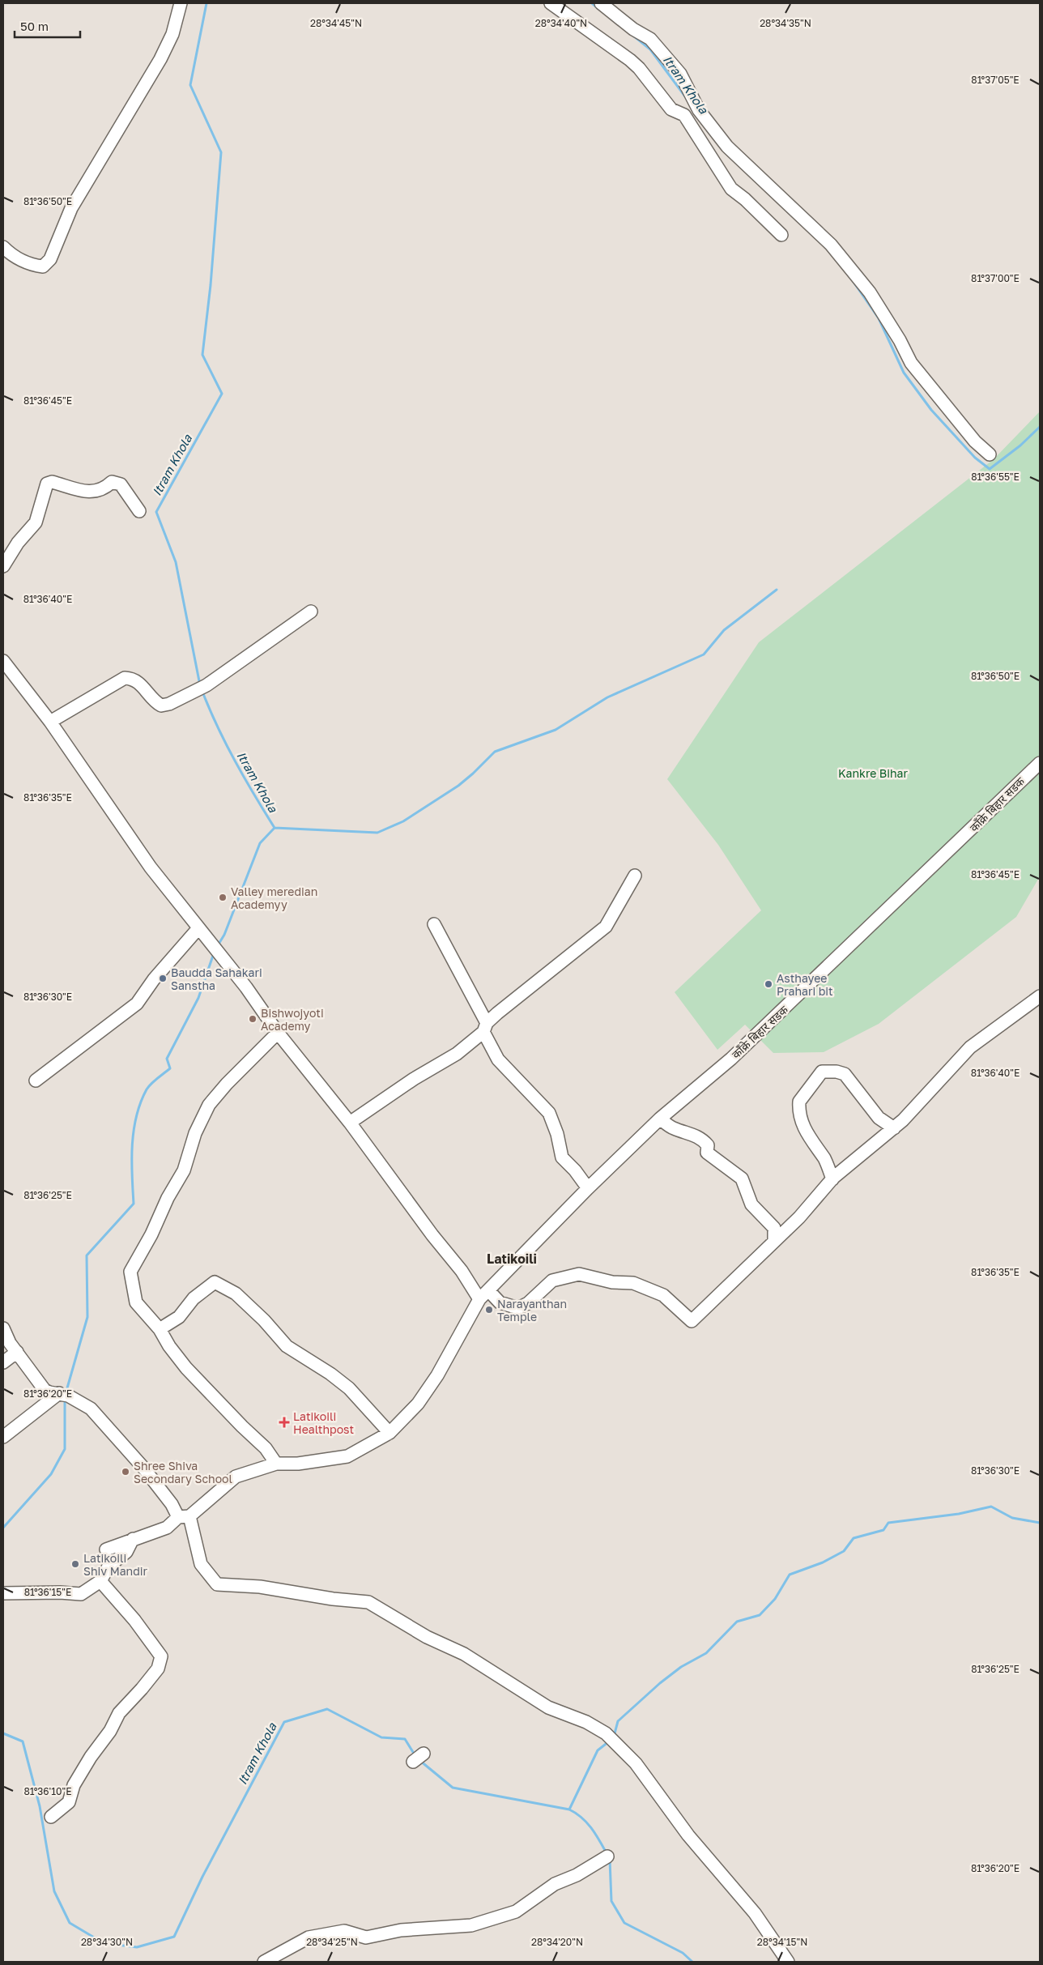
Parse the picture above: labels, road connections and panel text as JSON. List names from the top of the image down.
{
  "streets": {
    "street": ["काँक्रे बिहार सडक"]
  },
  "districts": ["Latikoili"],
  "water": ["Itram Khola"],
  "parks": ["Kankre Bihar"],
  "places": {
    "other": [
      "Valley meredian Academyy",
      "Baudda Sahakari Sanstha",
      "Asthayee Prahari bit",
      "Bishwojyoti Academy",
      "Narayanthan Temple",
      "Shree Shiva Secondary School",
      "Latikoili Shiv Mandir"
    ],
    "health": ["Latikoili Healthpost"]
  },
  "scale_bar": "50 m",
  "coordinates": [
    "28°34'45\"N",
    "28°34'40\"N",
    "28°34'35\"N",
    "81°37'05\"E",
    "81°36'50\"E",
    "81°37'00\"E",
    "81°36'45\"E",
    "81°36'55\"E",
    "81°36'40\"E",
    "81°36'35\"E",
    "81°36'30\"E",
    "81°36'25\"E",
    "81°36'20\"E",
    "81°36'15\"E",
    "81°36'10\"E",
    "28°34'30\"N",
    "28°34'25\"N",
    "28°34'20\"N",
    "28°34'15\"N"
  ]
}
